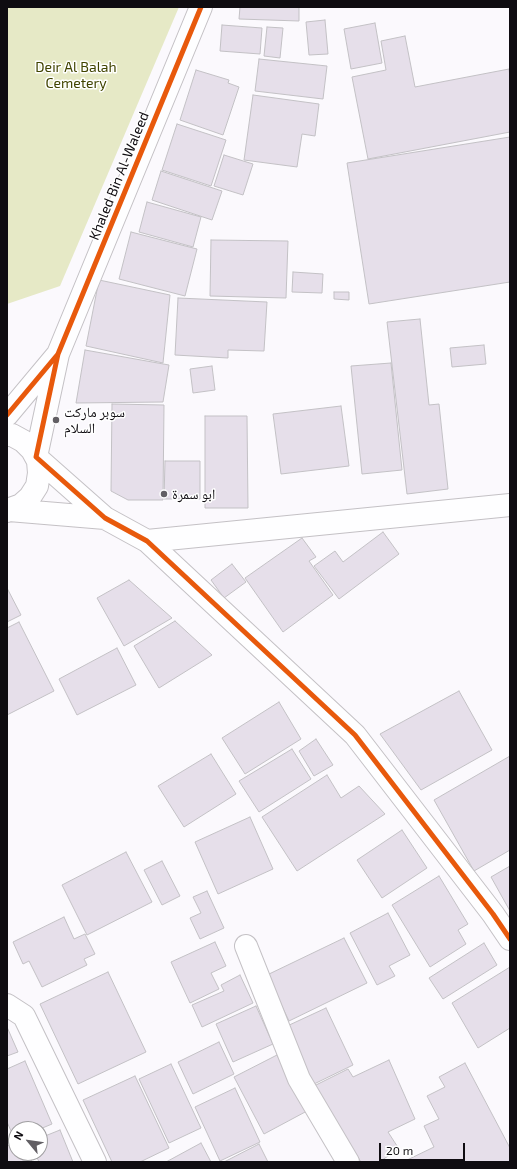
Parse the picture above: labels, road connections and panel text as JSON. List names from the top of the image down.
{
  "streets": {
    "street": ["Khaled Bin Al-Waleed"]
  },
  "parks": ["Deir Al Balah Cemetery"],
  "places": ["سوبر ماركت السلام", "ابو سمرة"],
  "scale_bar": "20 m",
  "north": "top left"
}
